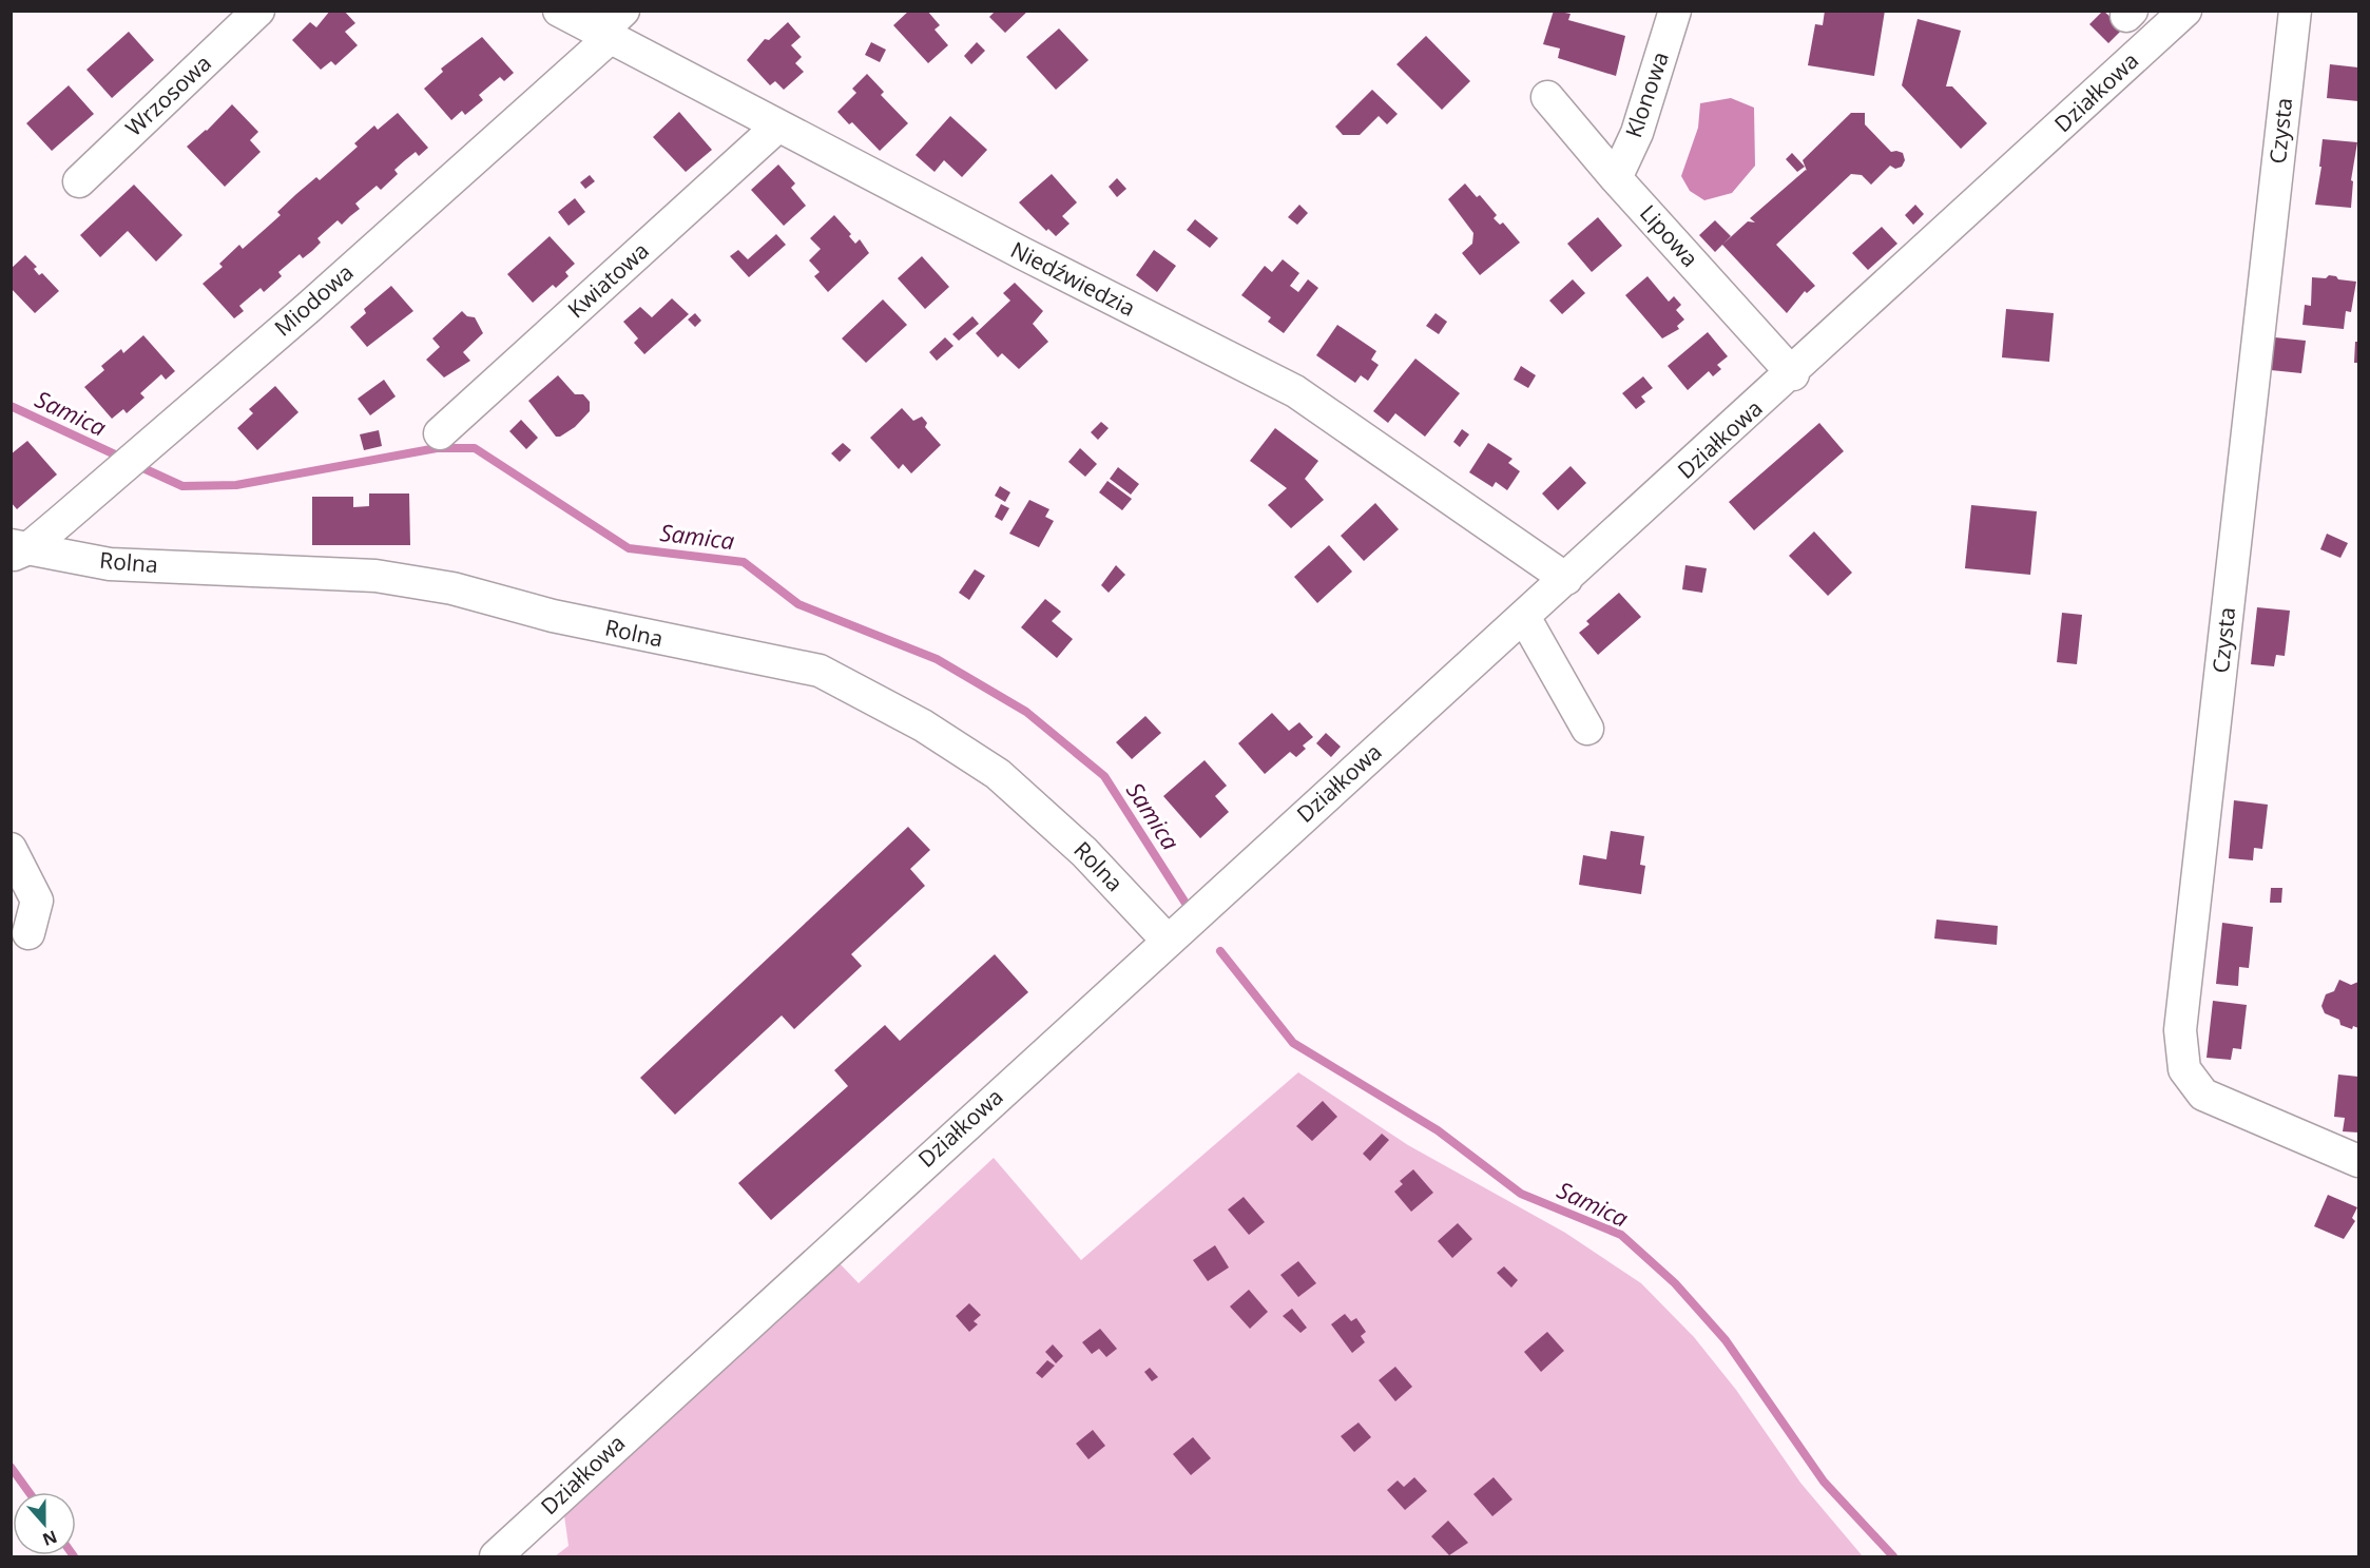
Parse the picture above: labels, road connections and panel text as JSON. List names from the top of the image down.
{
  "streets": {
    "street": [
      "Działkowa",
      "Klonowa",
      "Wrzosowa",
      "Czysta",
      "Lipowa",
      "Niedźwiedzia",
      "Kwiatowa",
      "Miodowa",
      "Rolna"
    ]
  },
  "crossings": [
    ["Działkowa", "Lipowa"],
    ["Działkowa", "Niedźwiedzia"],
    ["Działkowa", "Rolna"],
    ["Klonowa", "Lipowa"],
    ["Niedźwiedzia", "Kwiatowa"],
    ["Niedźwiedzia", "Miodowa"],
    ["Miodowa", "Rolna"]
  ],
  "water": ["Samica"],
  "north": "bottom"
}
